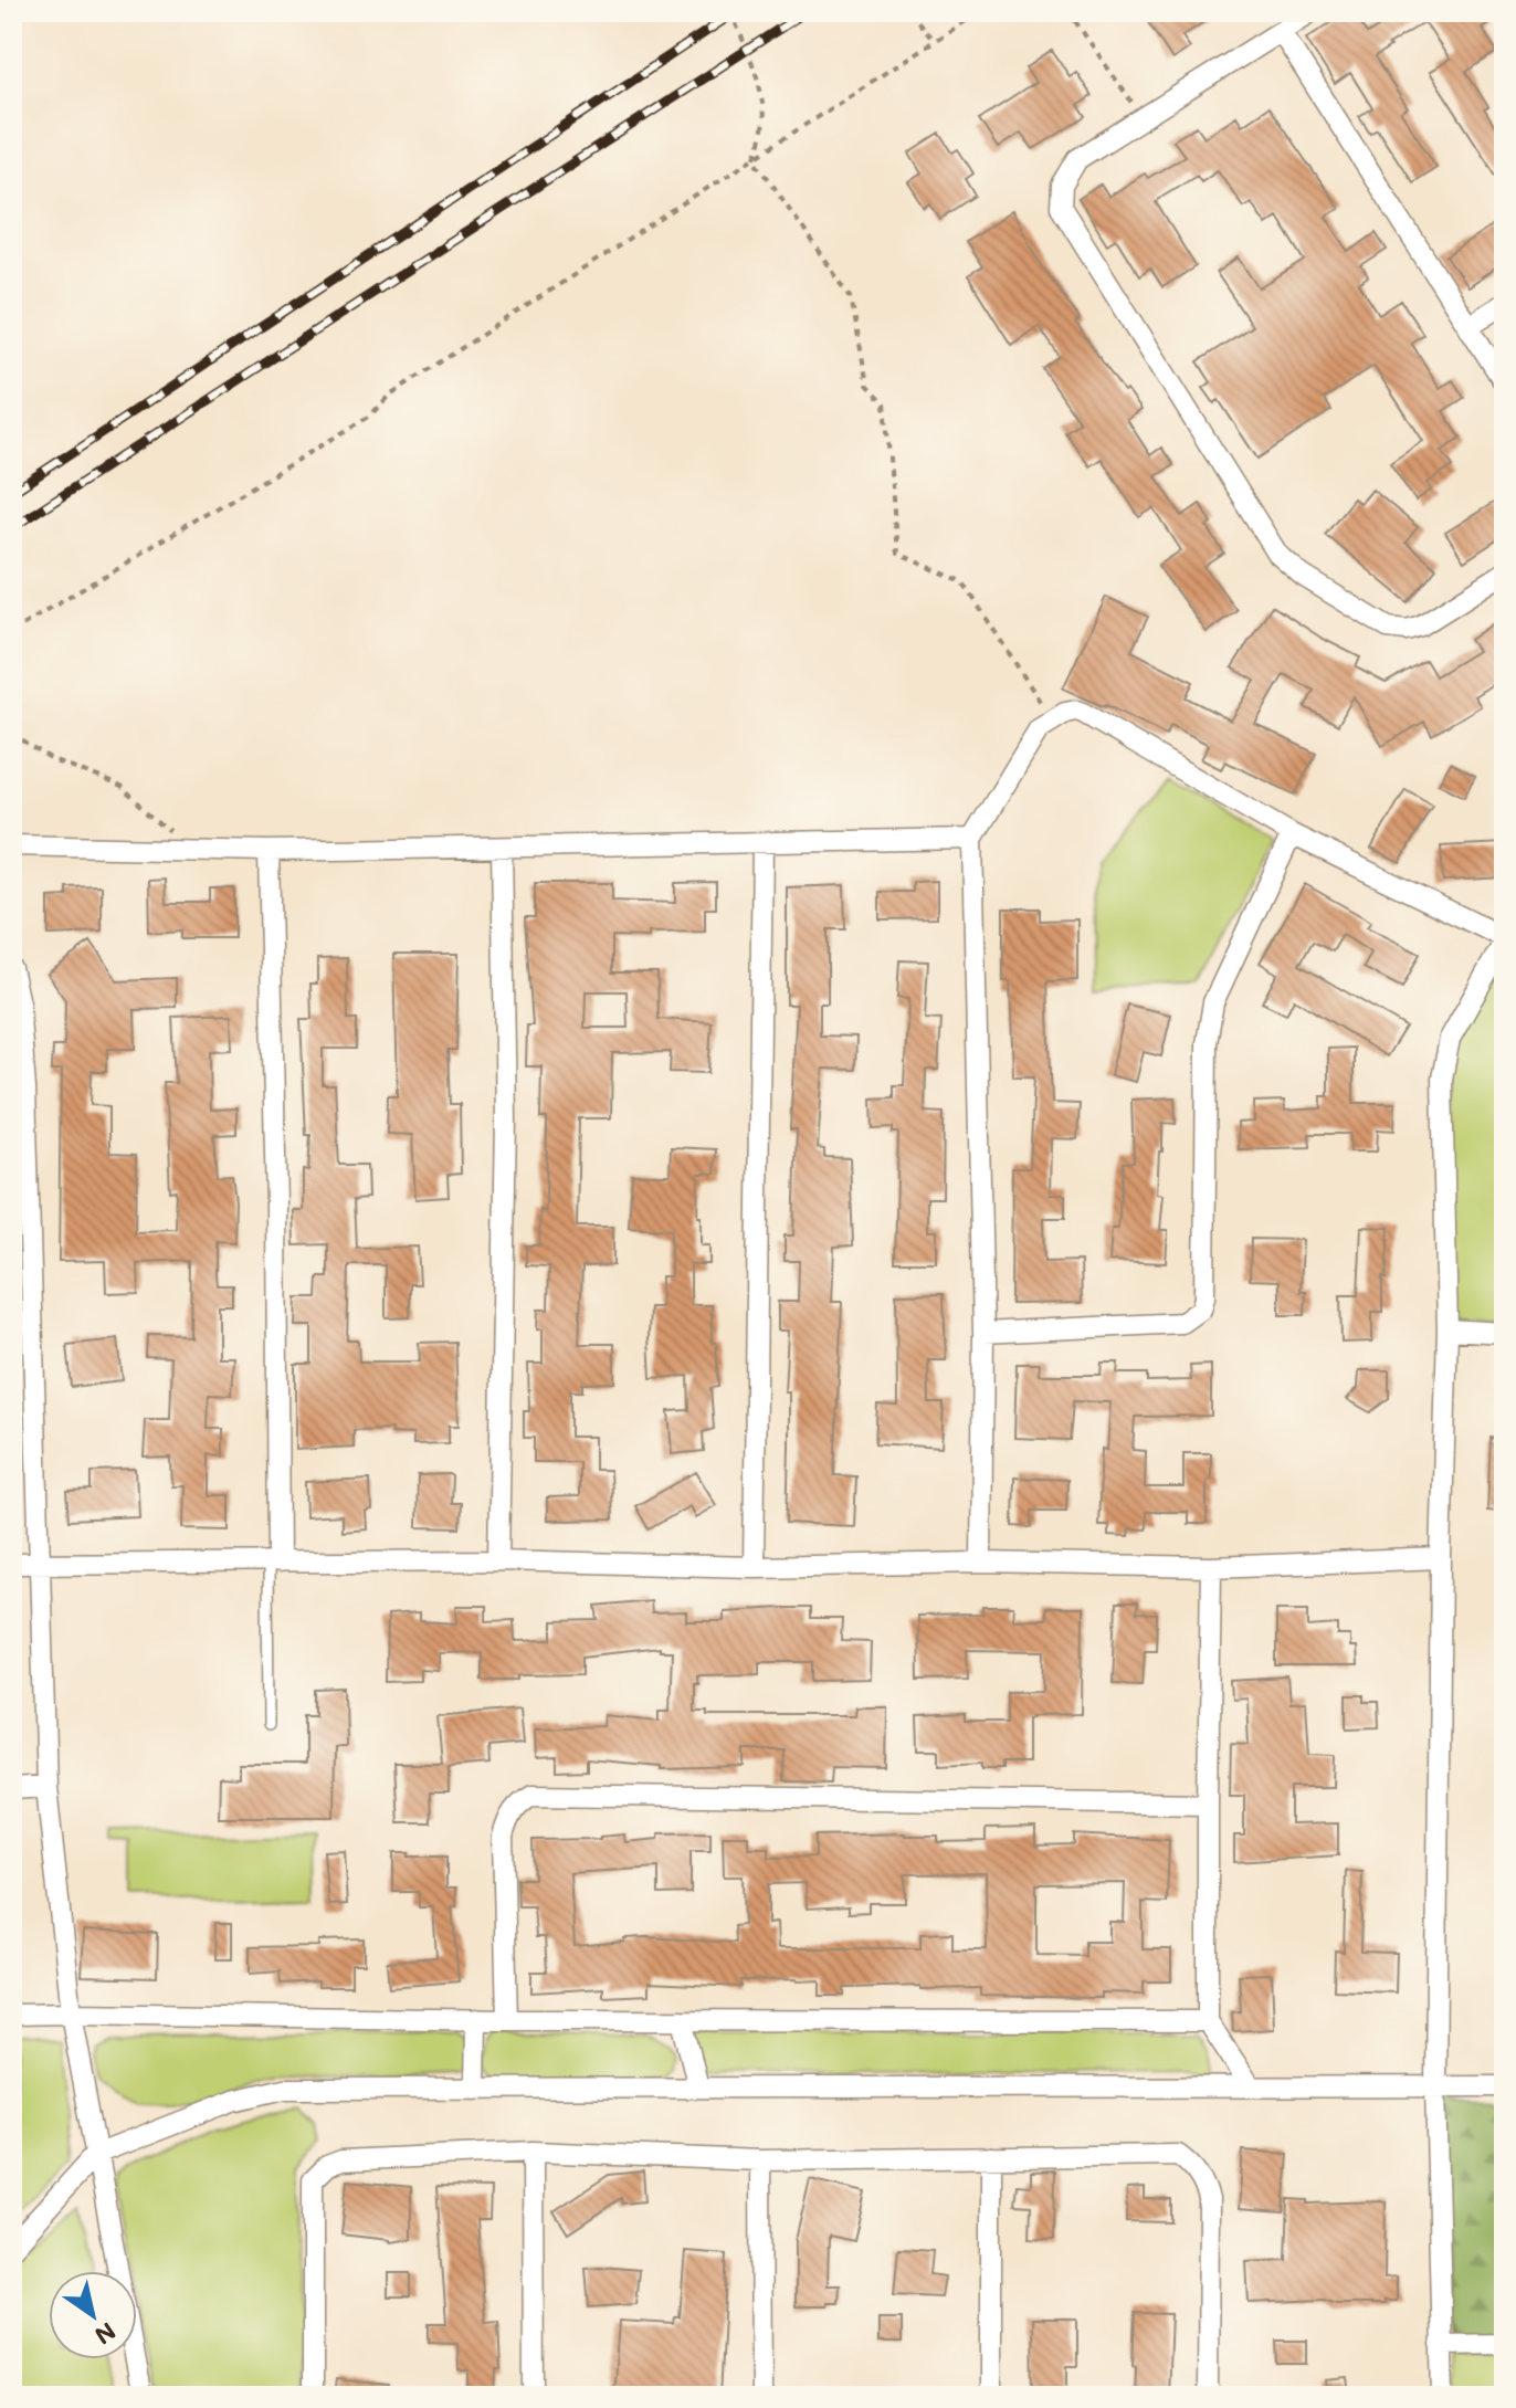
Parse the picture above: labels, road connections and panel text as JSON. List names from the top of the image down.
{
  "north": "bottom right"
}
